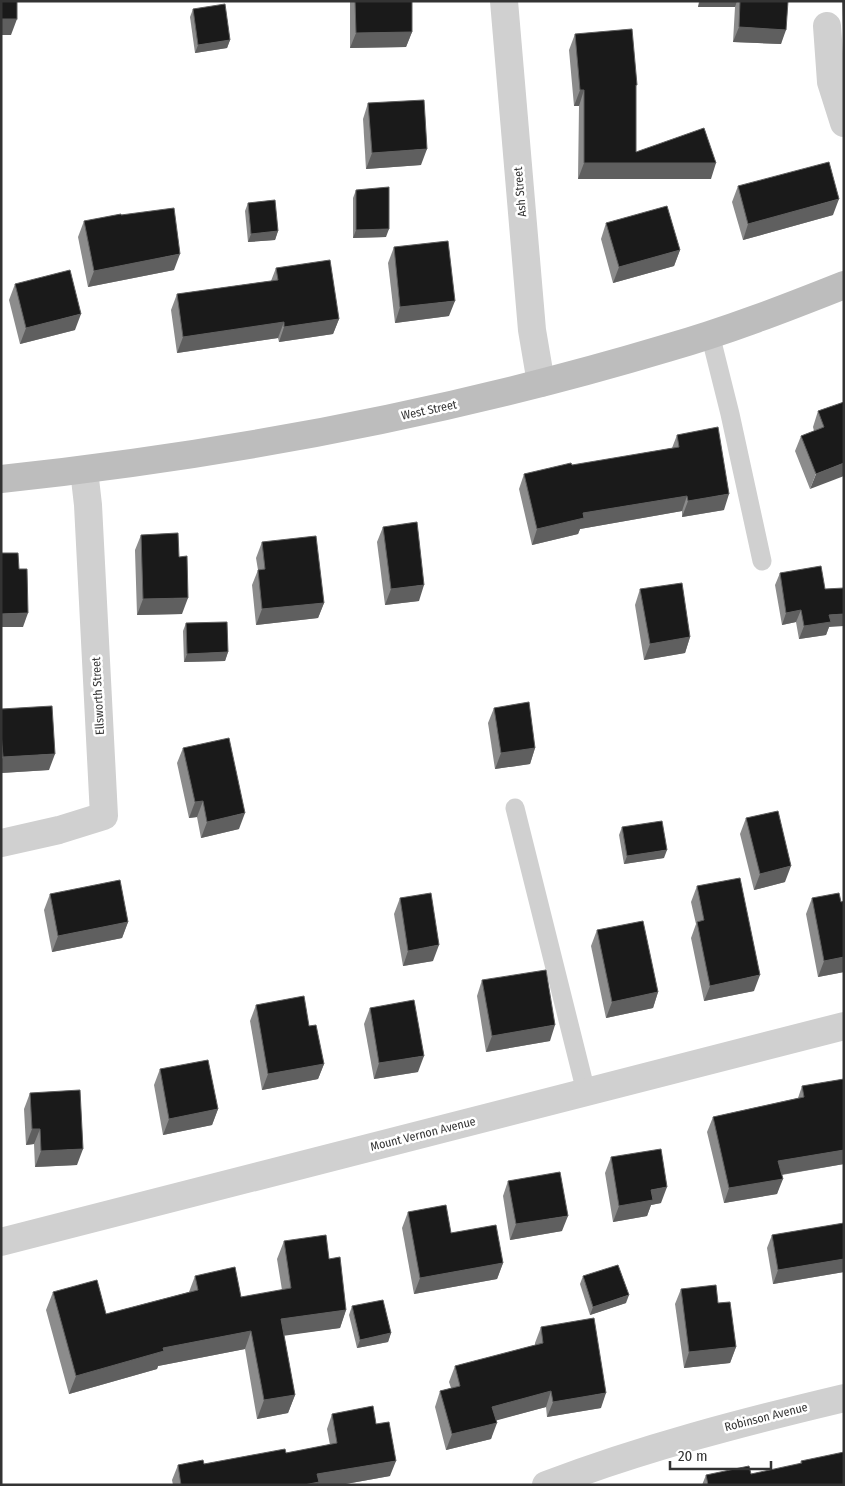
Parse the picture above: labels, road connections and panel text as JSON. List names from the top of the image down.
{
  "streets": {
    "street": [
      "Ash Street",
      "West Street",
      "Ellsworth Street",
      "Mount Vernon Avenue",
      "Robinson Avenue"
    ]
  },
  "crossings": [
    ["Ash Street", "West Street"],
    ["West Street", "Ellsworth Street"]
  ],
  "scale_bar": "20 m"
}
